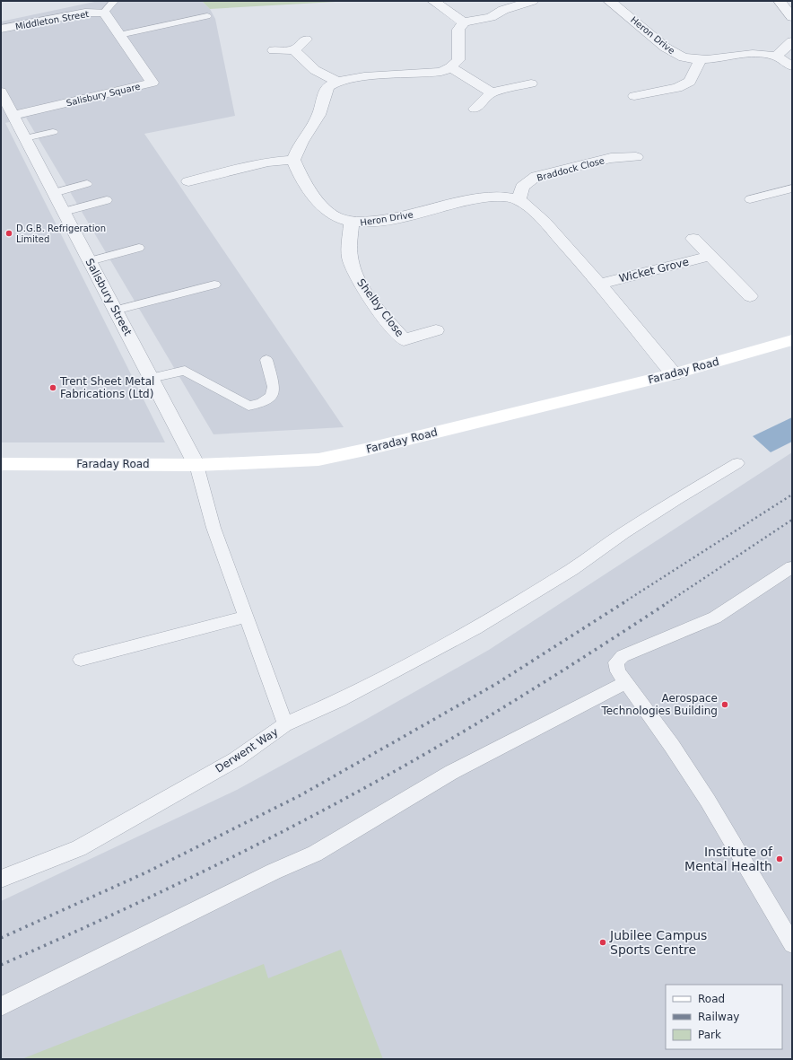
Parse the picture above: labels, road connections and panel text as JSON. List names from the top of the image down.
{
  "streets": {
    "street": [
      "Middleton Street",
      "Heron Drive",
      "Salisbury Square",
      "Braddock Close",
      "Wicket Grove",
      "Salisbury Street",
      "Shelby Close",
      "Faraday Road"
    ],
    "lane": ["Derwent Way"]
  },
  "crossings": [
    ["Middleton Street", "Salisbury Square"],
    ["Heron Drive", "Braddock Close"],
    ["Heron Drive", "Wicket Grove"],
    ["Heron Drive", "Shelby Close"],
    ["Heron Drive", "Faraday Road"],
    ["Salisbury Square", "Salisbury Street"],
    ["Salisbury Street", "Faraday Road"],
    ["Salisbury Street", "Derwent Way"],
    ["Faraday Road", "Derwent Way"]
  ],
  "places": [
    "D.G.B. Refrigeration Limited",
    "Trent Sheet Metal Fabrications (Ltd)",
    "Aerospace Technologies Building",
    "Institute of Mental Health",
    "Jubilee Campus Sports Centre"
  ],
  "legend": ["Road", "Railway", "Park"]
}
